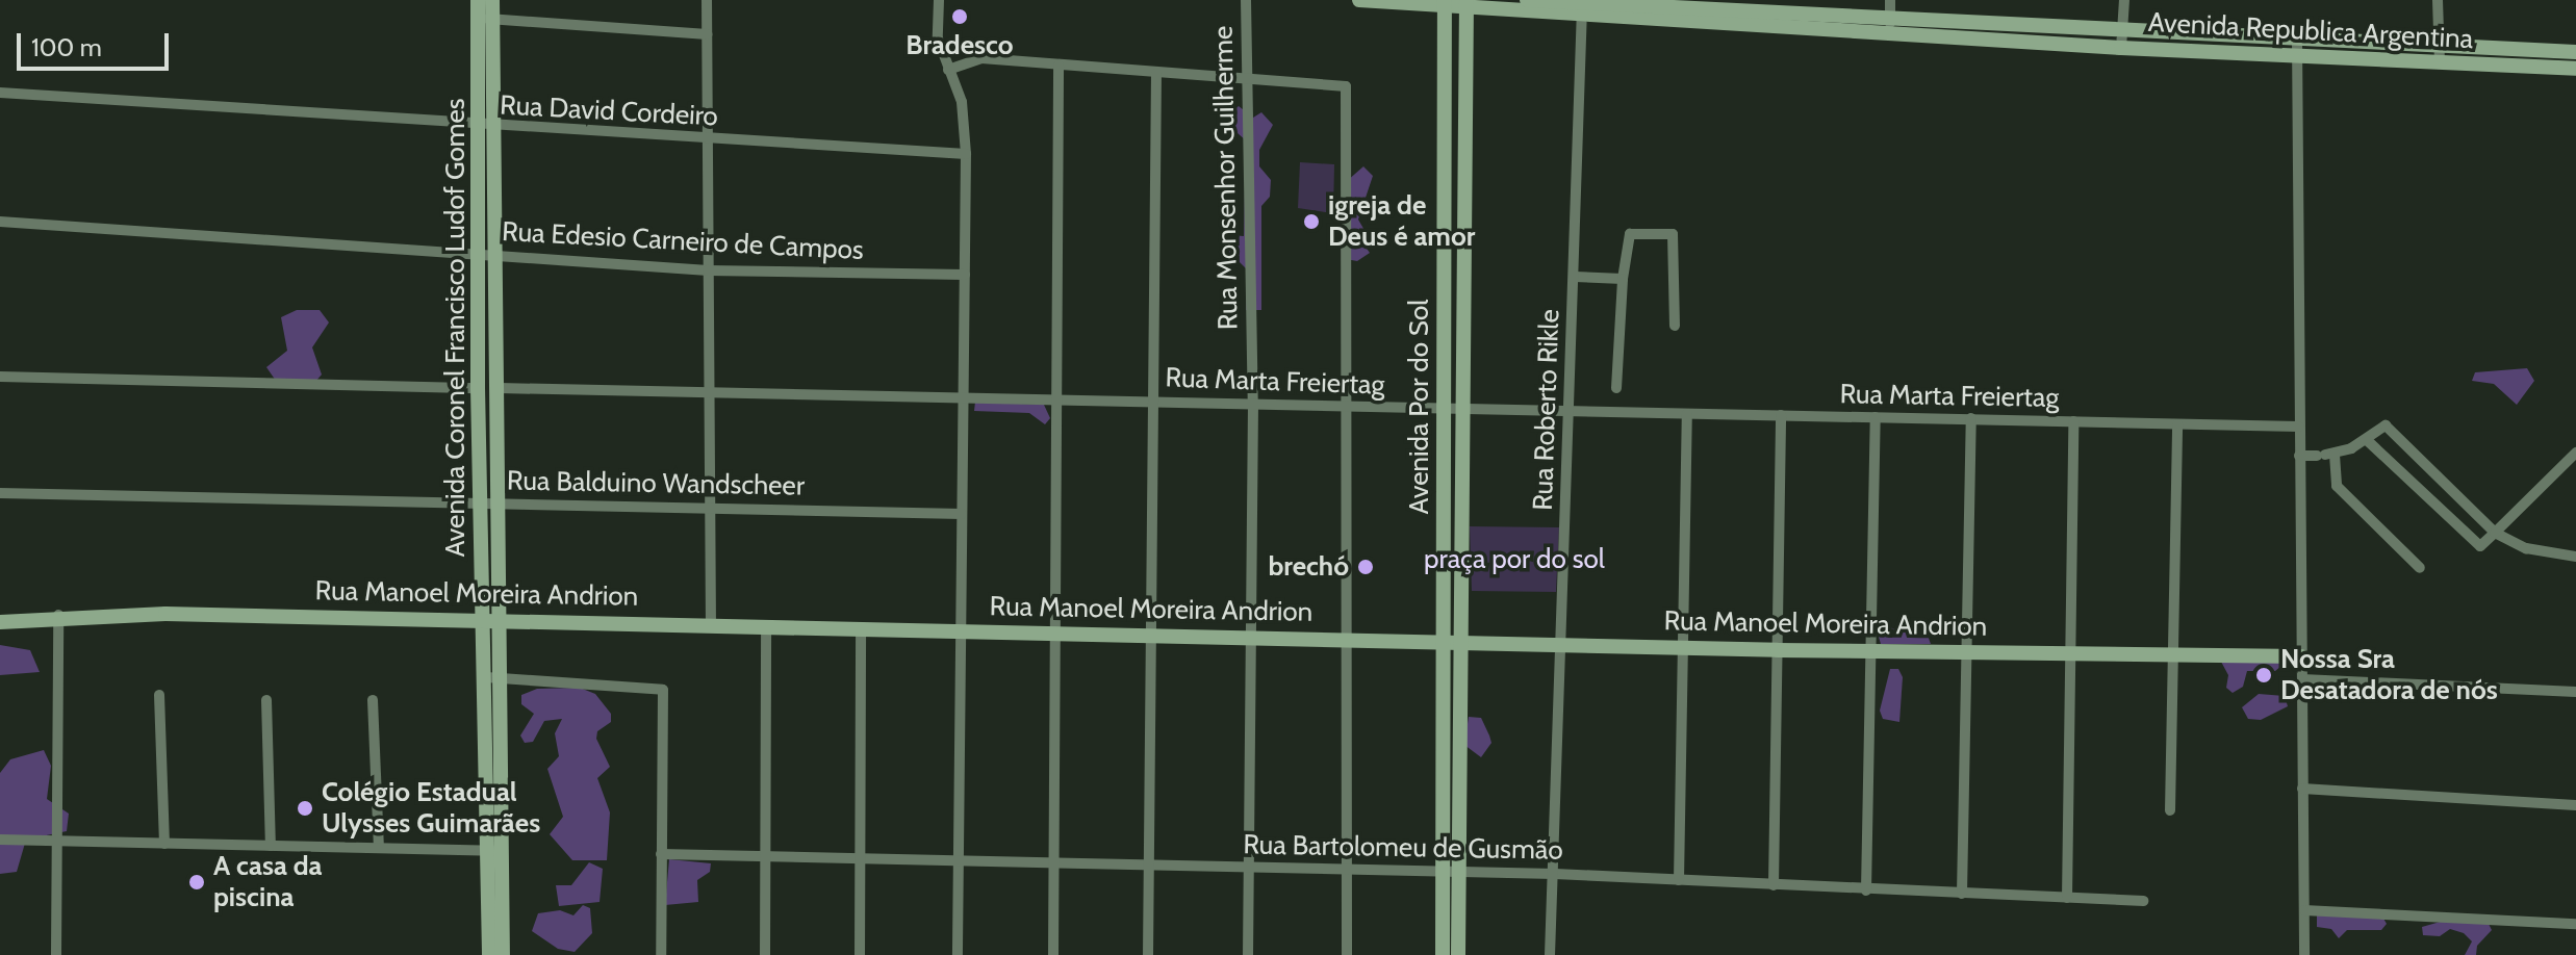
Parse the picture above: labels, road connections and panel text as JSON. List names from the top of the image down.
{
  "streets": {
    "street": [
      "Avenida Republica Argentina",
      "Rua David Cordeiro",
      "Rua Monsenhor Guilherme",
      "Rua Edesio Carneiro de Campos",
      "Avenida Coronel Francisco Ludof Gomes",
      "Rua Marta Freiertag",
      "Avenida Por do Sol",
      "Rua Roberto Rikle",
      "Rua Balduino Wandscheer",
      "Rua Manoel Moreira Andrion",
      "Rua Bartolomeu de Gusmão"
    ]
  },
  "crossings": [
    ["Avenida Republica Argentina", "Avenida Por do Sol"],
    ["Avenida Republica Argentina", "Rua Roberto Rikle"],
    ["Rua David Cordeiro", "Avenida Coronel Francisco Ludof Gomes"],
    ["Rua Monsenhor Guilherme", "Rua Marta Freiertag"],
    ["Rua Monsenhor Guilherme", "Rua Manoel Moreira Andrion"],
    ["Rua Monsenhor Guilherme", "Rua Bartolomeu de Gusmão"],
    ["Rua Edesio Carneiro de Campos", "Avenida Coronel Francisco Ludof Gomes"],
    ["Avenida Coronel Francisco Ludof Gomes", "Rua Marta Freiertag"],
    ["Avenida Coronel Francisco Ludof Gomes", "Rua Balduino Wandscheer"],
    ["Avenida Coronel Francisco Ludof Gomes", "Rua Manoel Moreira Andrion"],
    ["Rua Marta Freiertag", "Avenida Por do Sol"],
    ["Rua Marta Freiertag", "Rua Roberto Rikle"],
    ["Avenida Por do Sol", "Rua Manoel Moreira Andrion"],
    ["Avenida Por do Sol", "Rua Bartolomeu de Gusmão"],
    ["Rua Roberto Rikle", "Rua Manoel Moreira Andrion"],
    ["Rua Roberto Rikle", "Rua Bartolomeu de Gusmão"]
  ],
  "parks": ["praça por do sol"],
  "places": [
    "Bradesco",
    "igreja de Deus é amor",
    "brechó",
    "Nossa Sra Desatadora de nós",
    "Colégio Estadual Ulysses Guimarães",
    "A casa da piscina"
  ],
  "scale_bar": "100 m"
}
